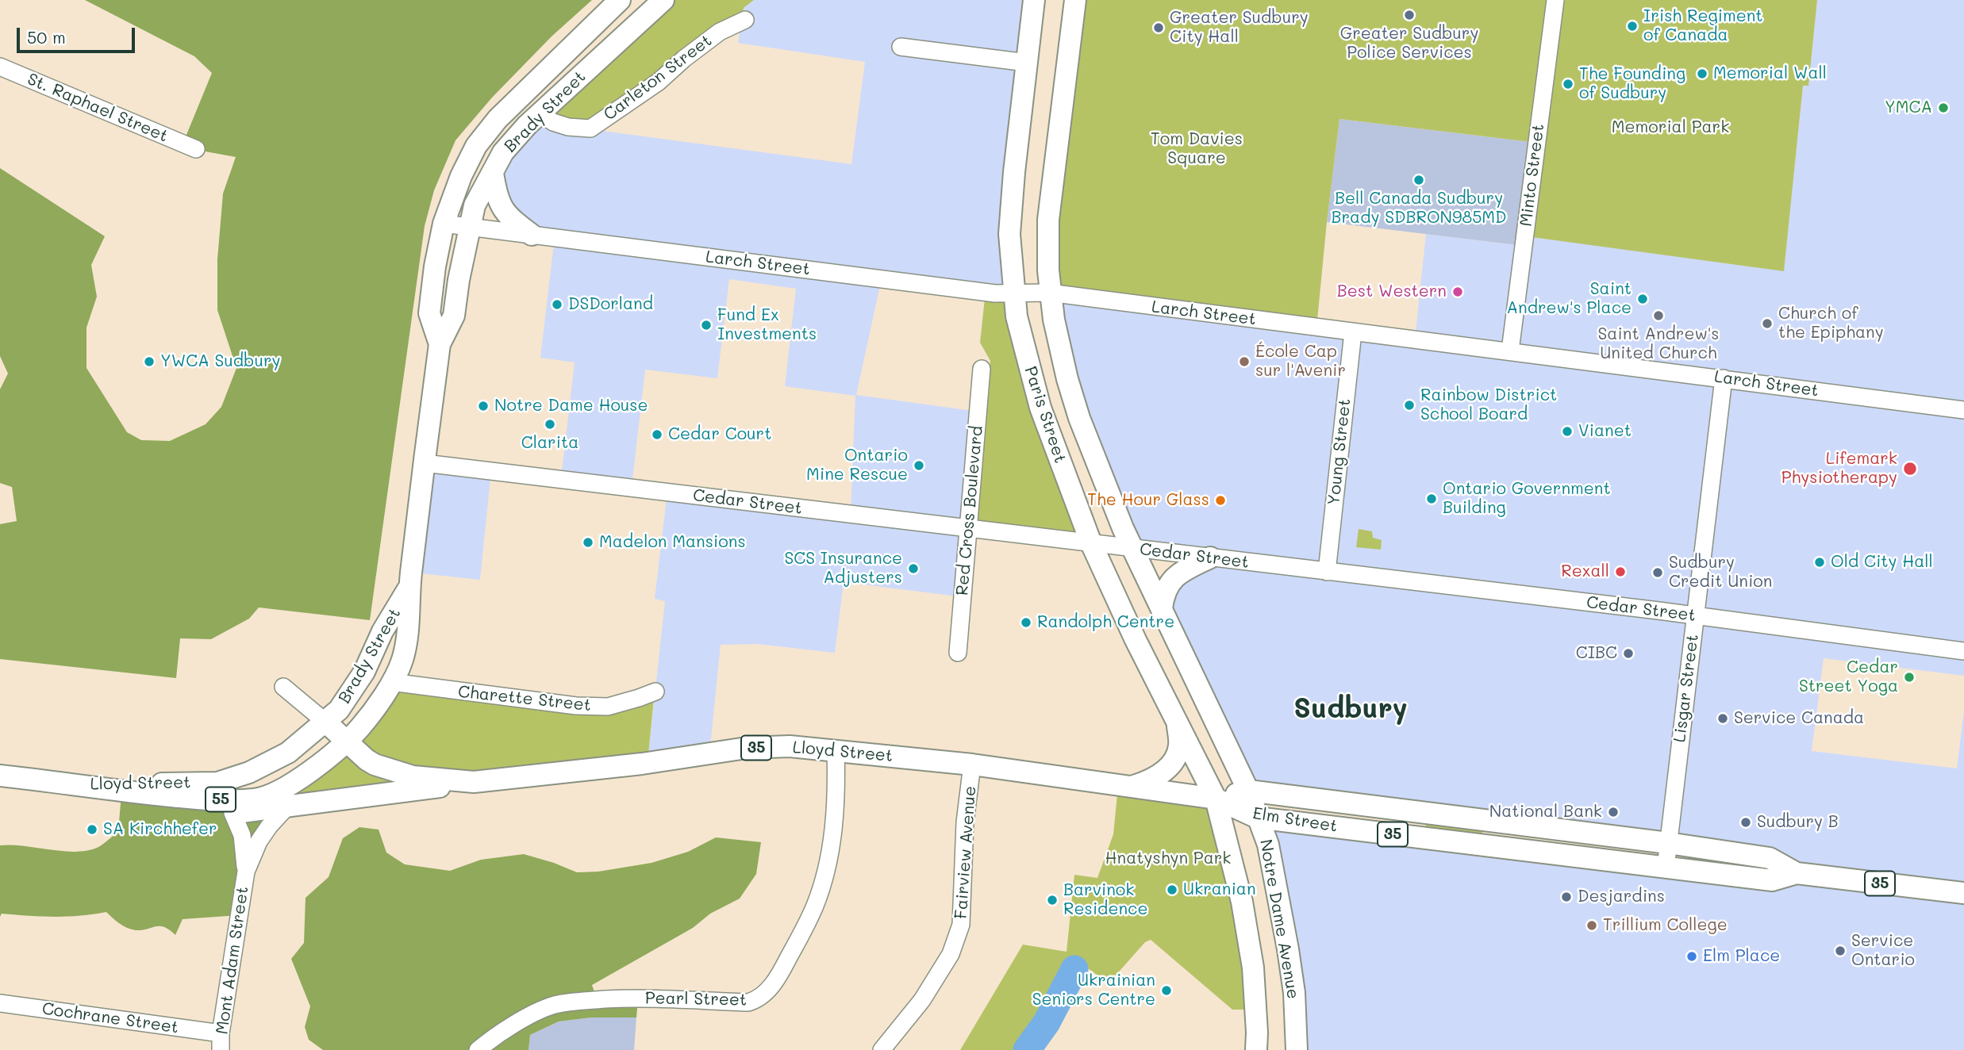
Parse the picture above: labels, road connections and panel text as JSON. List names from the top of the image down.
{
  "streets": {
    "main road": [
      "Brady Street",
      "Paris Street",
      "35",
      "Lloyd Street",
      "55",
      "Elm Street",
      "Notre Dame Avenue"
    ],
    "street": [
      "Carleton Street",
      "St. Raphael Street",
      "Minto Street",
      "Larch Street",
      "Young Street",
      "Cedar Street",
      "Red Cross Boulevard",
      "Lisgar Street",
      "Charette Street",
      "Fairview Avenue",
      "Mont Adam Street",
      "Pearl Street",
      "Cochrane Street"
    ]
  },
  "crossings": [
    ["Carleton Street", "Brady Street"],
    ["Brady Street", "Larch Street"],
    ["Brady Street", "Cedar Street"],
    ["Brady Street", "Charette Street"],
    ["Brady Street", "Lloyd Street"],
    ["Minto Street", "Larch Street"],
    ["Larch Street", "Paris Street"],
    ["Larch Street", "Young Street"],
    ["Larch Street", "Lisgar Street"],
    ["Paris Street", "Cedar Street"],
    ["Paris Street", "Lloyd Street"],
    ["Paris Street", "Elm Street"],
    ["Paris Street", "Notre Dame Avenue"],
    ["Young Street", "Cedar Street"],
    ["Cedar Street", "Red Cross Boulevard"],
    ["Cedar Street", "Lisgar Street"],
    ["Lisgar Street", "Elm Street"],
    ["Lloyd Street", "Elm Street"],
    ["Lloyd Street", "Fairview Avenue"],
    ["Lloyd Street", "Notre Dame Avenue"],
    ["Lloyd Street", "Pearl Street"],
    ["Elm Street", "Notre Dame Avenue"],
    ["Mont Adam Street", "Cochrane Street"]
  ],
  "districts": ["Sudbury"],
  "parks": ["Memorial Park", "Tom Davies Square", "Hnatyshyn Park"],
  "places": [
    "Greater Sudbury Police Services",
    "Irish Regiment of Canada",
    "Greater Sudbury City Hall",
    "Memorial Wall",
    "The Founding of Sudbury",
    "YMCA",
    "Bell Canada Sudbury Brady SDBRON985MD",
    "Best Western",
    "Saint Andrew's Place",
    "DSDorland",
    "Saint Andrew's United Church",
    "Church of the Epiphany",
    "Fund Ex Investments",
    "YWCA Sudbury",
    "École Cap sur l'Avenir",
    "Rainbow District School Board",
    "Notre Dame House",
    "Clarita",
    "Vianet",
    "Cedar Court",
    "Ontario Mine Rescue",
    "Lifemark Physiotherapy",
    "Ontario Government Building",
    "The Hour Glass",
    "Madelon Mansions",
    "Old City Hall",
    "SCS Insurance Adjusters",
    "Rexall",
    "Sudbury Credit Union",
    "Randolph Centre",
    "CIBC",
    "Cedar Street Yoga",
    "Service Canada",
    "National Bank",
    "Sudbury B",
    "SA Kirchhefer",
    "Ukranian",
    "Desjardins",
    "Barvinok Residence",
    "Trillium College",
    "Service Ontario",
    "Elm Place",
    "Ukrainian Seniors Centre"
  ],
  "scale_bar": "50 m"
}
